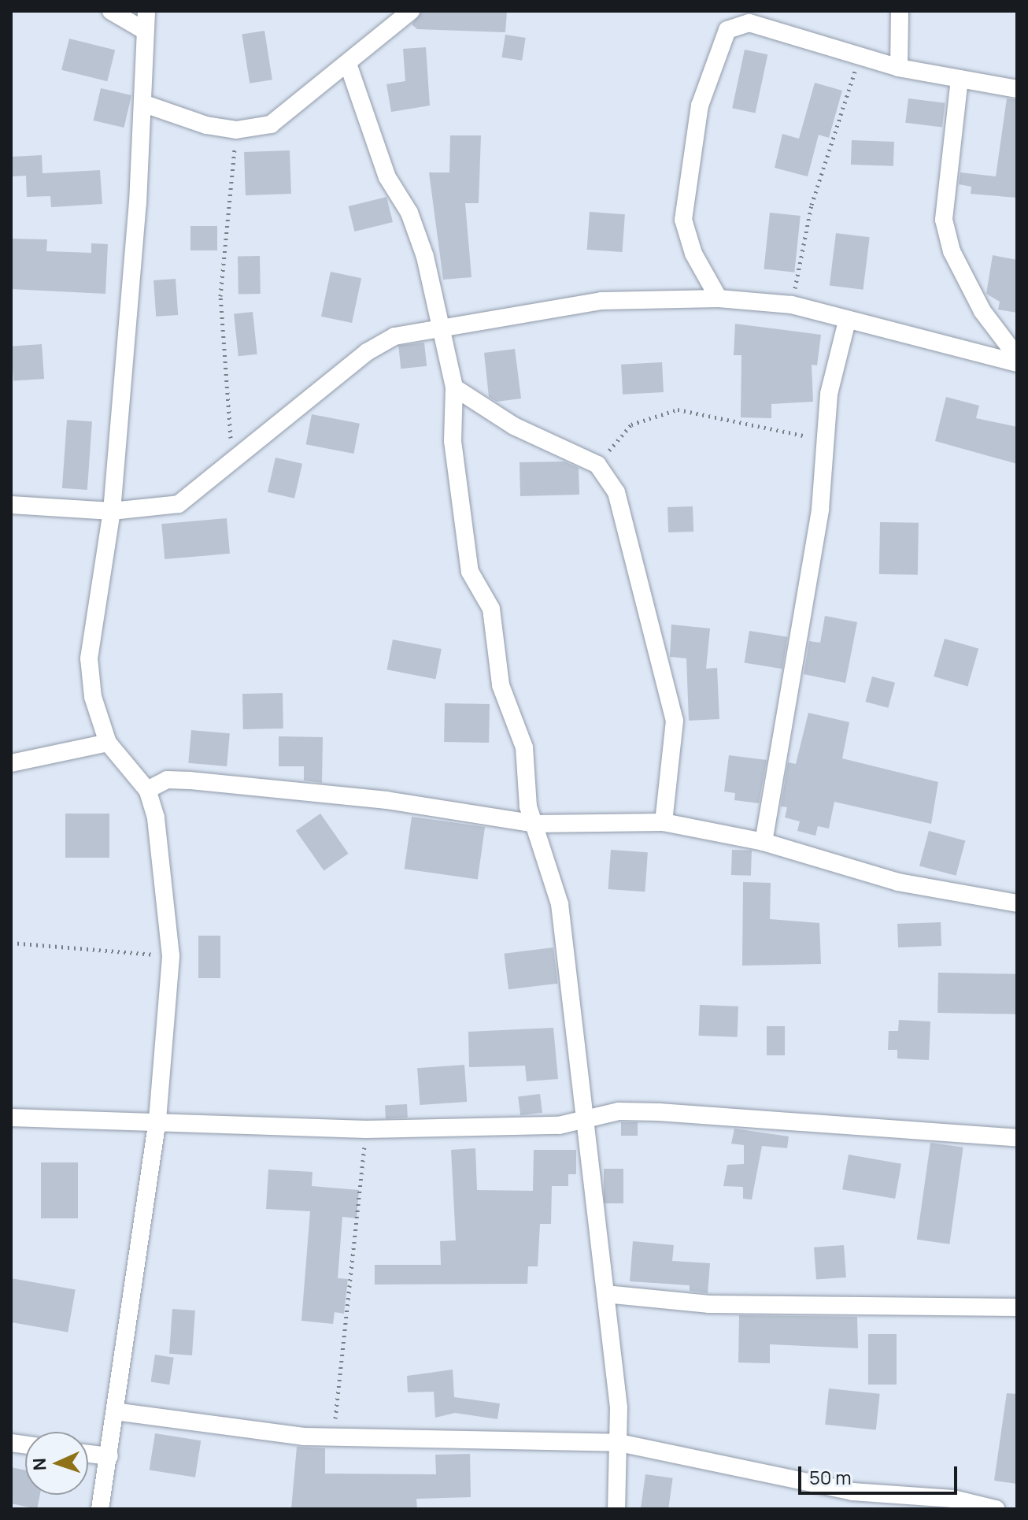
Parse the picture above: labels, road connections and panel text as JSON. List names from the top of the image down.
{
  "scale_bar": "50 m",
  "north": "left"
}
